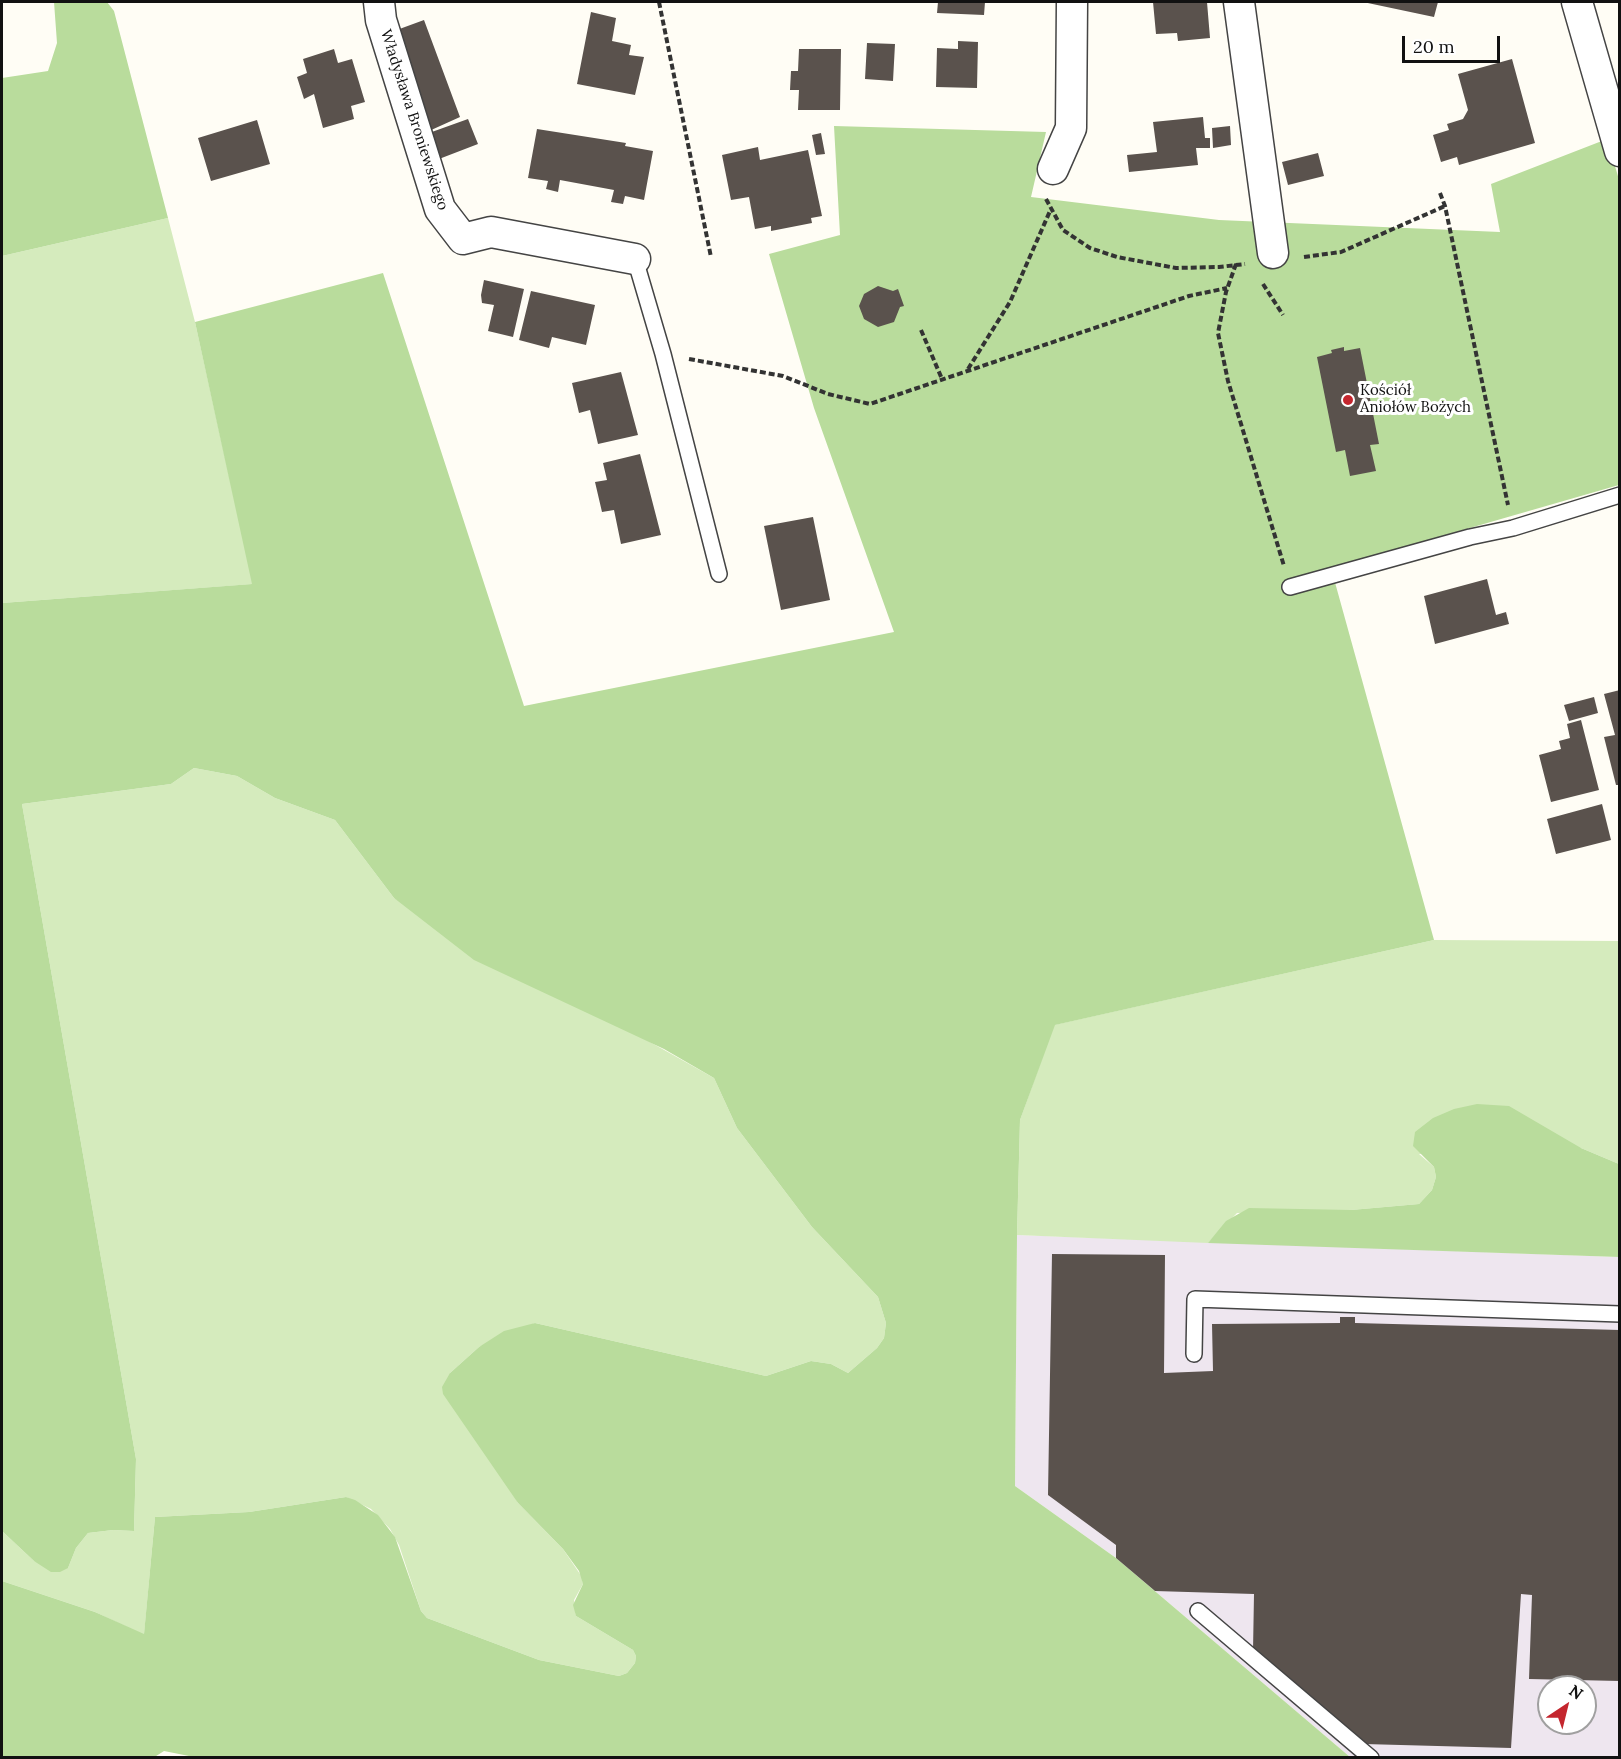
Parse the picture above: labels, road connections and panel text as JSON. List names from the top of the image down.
{
  "streets": {
    "street": ["Władysława Broniewskiego"]
  },
  "places": ["Kościół Aniołów Bożych"],
  "scale_bar": "20 m",
  "north": "top right"
}
